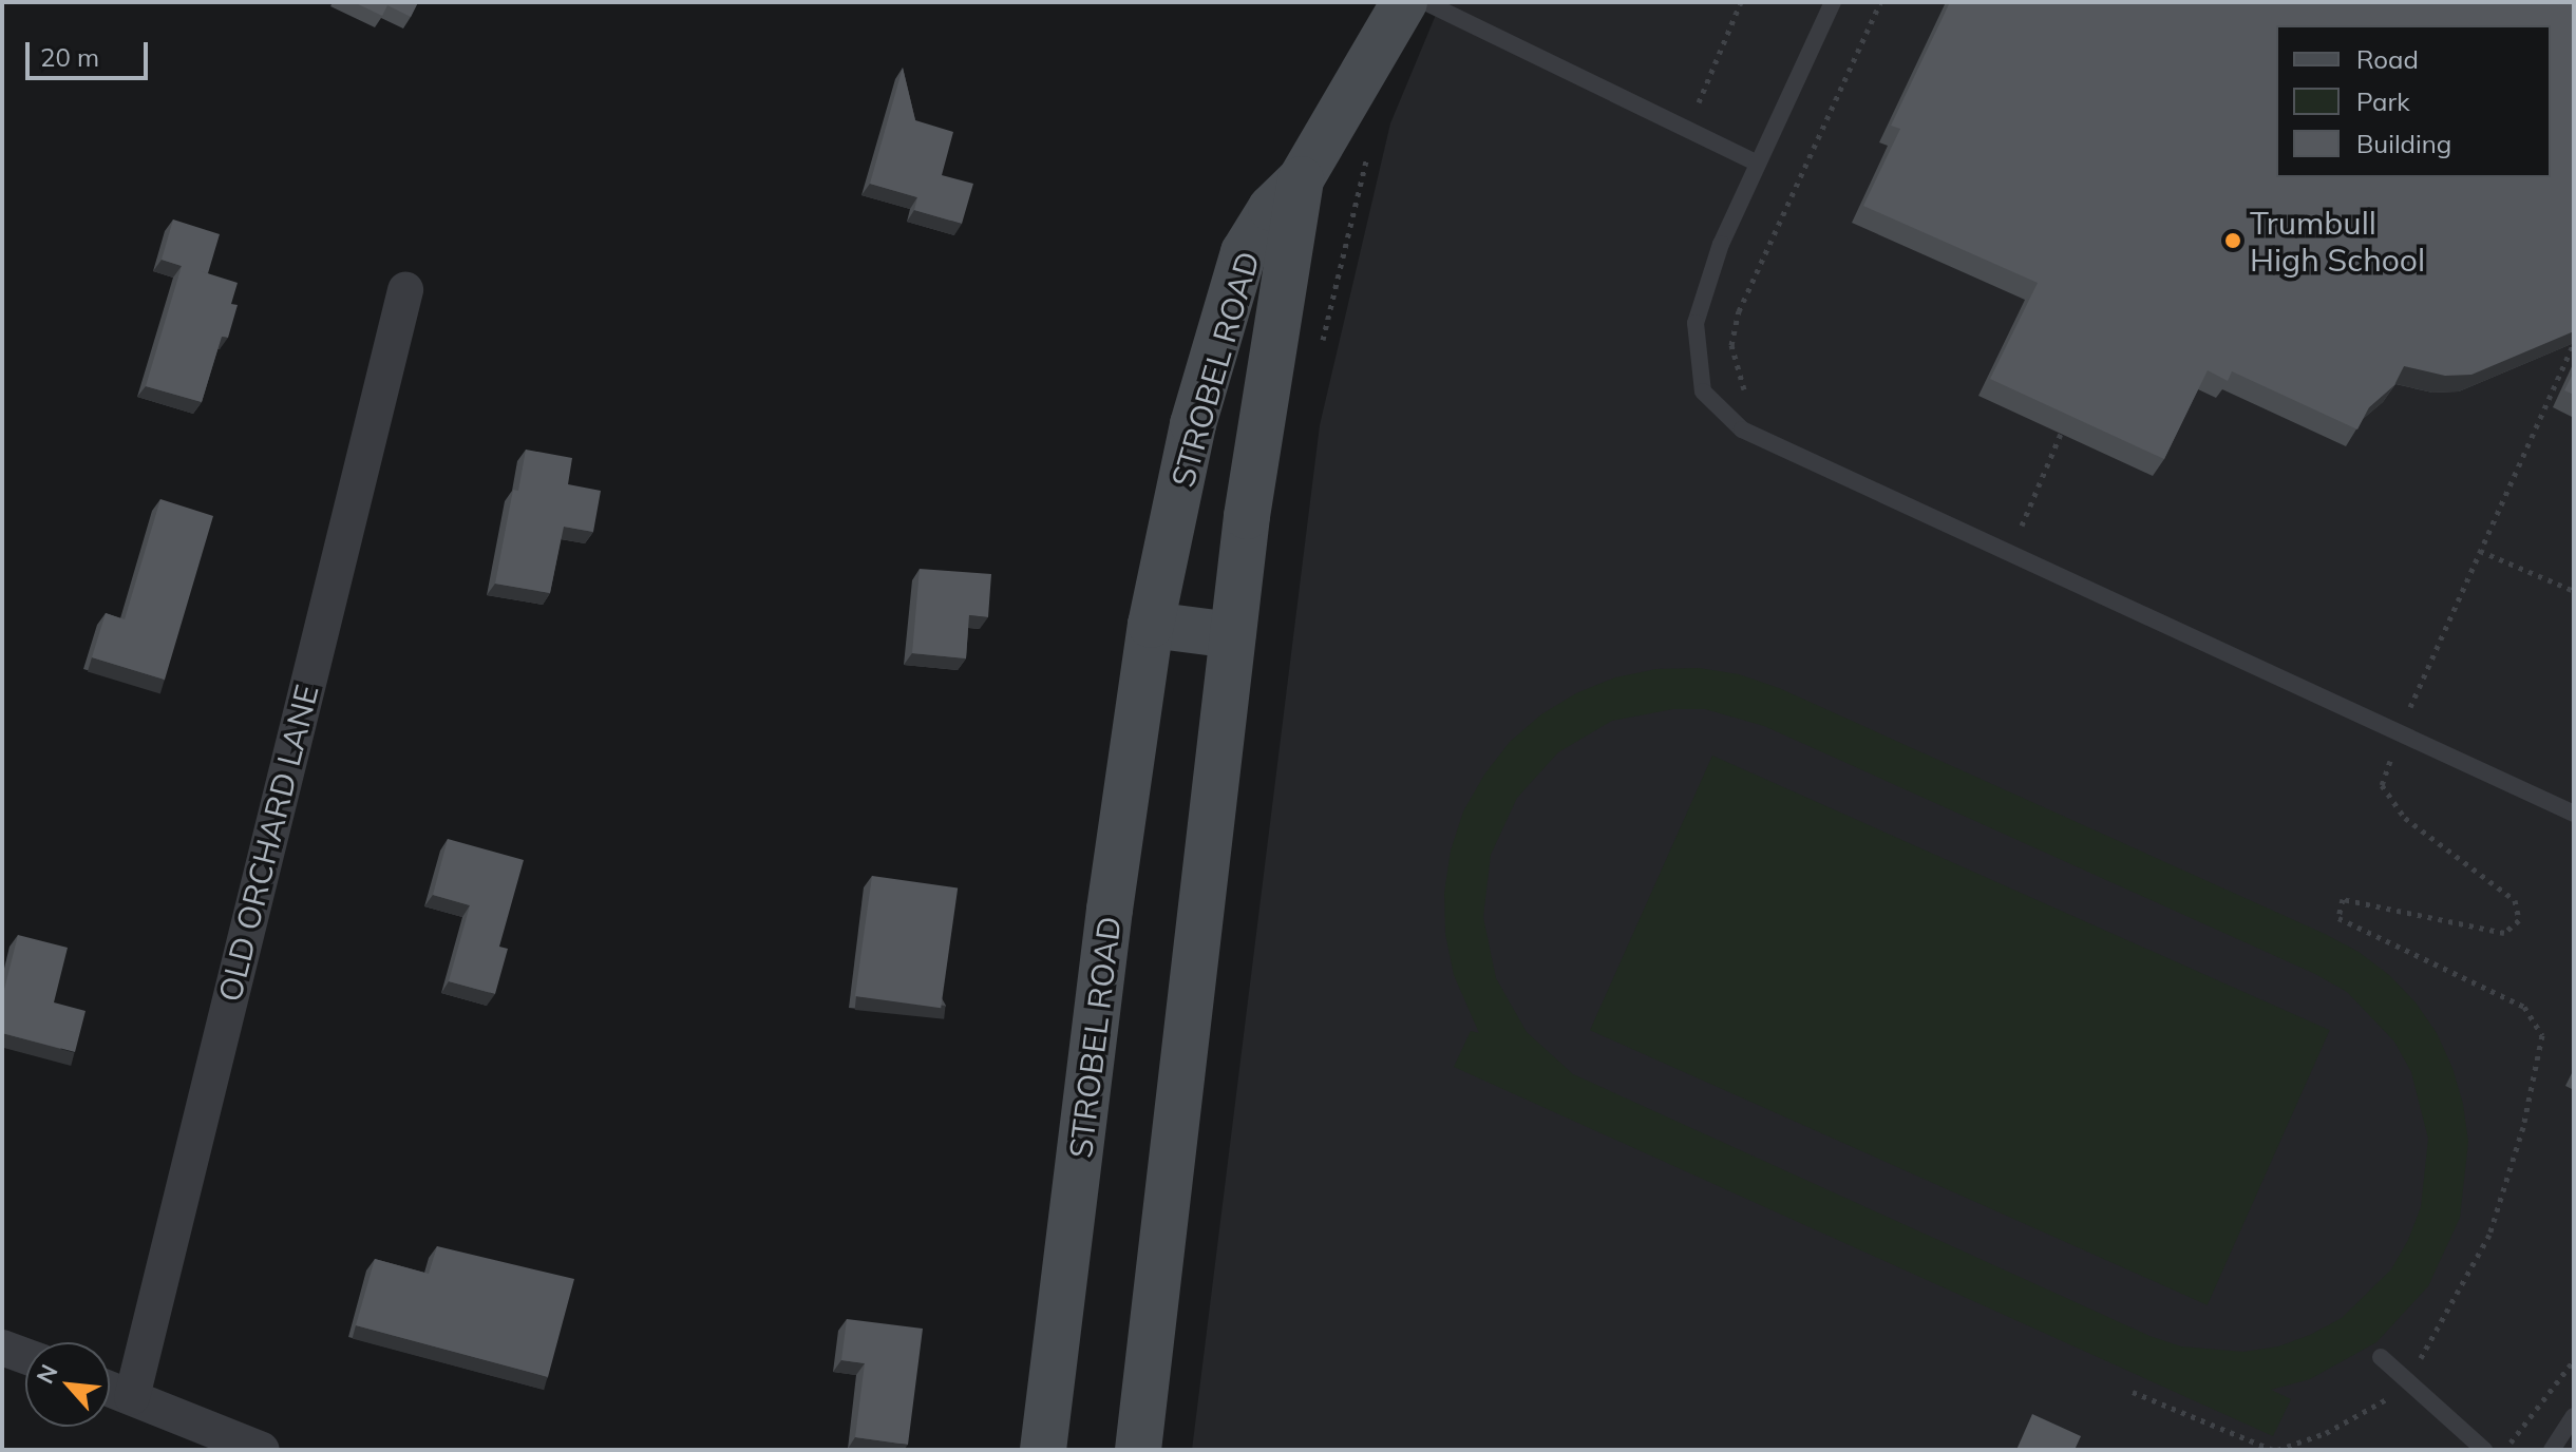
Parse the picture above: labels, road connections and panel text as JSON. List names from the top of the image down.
{
  "streets": {
    "street": ["STROBEL ROAD", "OLD ORCHARD LANE"]
  },
  "places": ["Trumbull High School"],
  "legend": ["Road", "Park", "Building"],
  "scale_bar": "20 m",
  "north": "top left"
}
